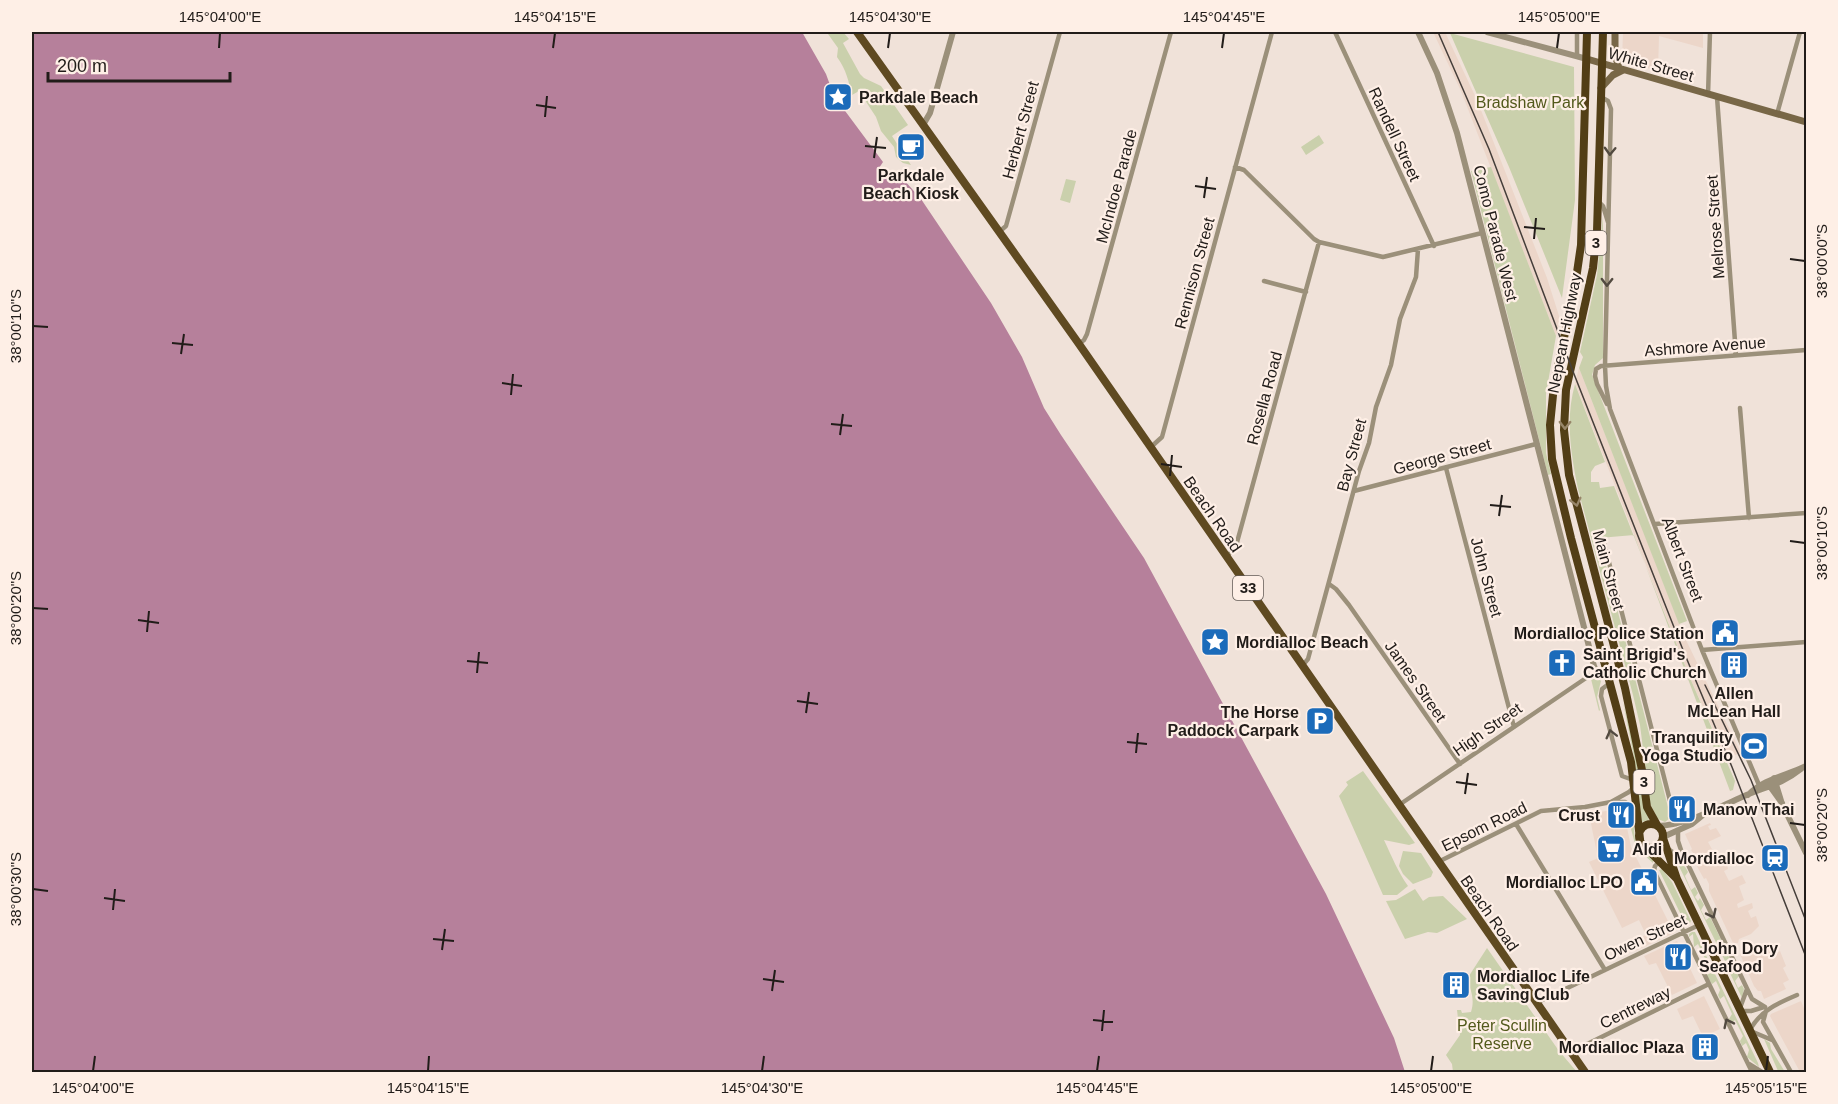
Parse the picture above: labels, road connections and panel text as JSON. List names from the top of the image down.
{
  "streets": {
    "highway": ["3", "Nepean Highway", "Main Street"],
    "main road": ["White Street", "Beach Road", "33"],
    "street": [
      "Herbert Street",
      "Randell Street",
      "McIndoe Parade",
      "Melrose Street",
      "Como Parade West",
      "Rennison Street",
      "Ashmore Avenue",
      "Rosella Road",
      "Bay Street",
      "George Street",
      "Albert Street",
      "John Street",
      "James Street",
      "High Street",
      "Epsom Road",
      "Owen Street",
      "Centreway"
    ]
  },
  "crossings": [
    ["White Street", "Melrose Street"],
    ["White Street", "Nepean Highway"],
    ["Herbert Street", "Beach Road"],
    ["McIndoe Parade", "Beach Road"],
    ["Melrose Street", "Ashmore Avenue"],
    ["Como Parade West", "George Street"],
    ["Como Parade West", "Main Street"],
    ["3", "Main Street"],
    ["3", "Owen Street"],
    ["Rennison Street", "Beach Road"],
    ["Nepean Highway", "Main Street"],
    ["Ashmore Avenue", "Albert Street"],
    ["Rosella Road", "Beach Road"],
    ["Bay Street", "George Street"],
    ["Bay Street", "Beach Road"],
    ["Bay Street", "James Street"],
    ["George Street", "Main Street"],
    ["George Street", "John Street"],
    ["Beach Road", "High Street"],
    ["Beach Road", "Epsom Road"],
    ["Beach Road", "Owen Street"],
    ["Beach Road", "Centreway"],
    ["Main Street", "High Street"],
    ["Main Street", "Epsom Road"],
    ["John Street", "High Street"],
    ["James Street", "High Street"]
  ],
  "parks": ["Bradshaw Park", "Peter Scullin Reserve"],
  "places": {
    "place": ["Parkdale Beach", "Mordialloc Beach"],
    "cafe": ["Parkdale Beach Kiosk"],
    "public building": ["Mordialloc Police Station", "Mordialloc LPO"],
    "church": ["Saint Brigid's Catholic Church"],
    "building": ["Allen McLean Hall", "Mordialloc Life Saving Club", "Mordialloc Plaza"],
    "parking": ["The Horse Paddock Carpark"],
    "sports": ["Tranquility Yoga Studio"],
    "restaurant": ["Manow Thai", "Crust", "John Dory Seafood"],
    "supermarket": ["Aldi"],
    "station": ["Mordialloc"]
  },
  "scale_bar": "200 m",
  "coordinates": [
    "145°04'00\"E",
    "145°04'15\"E",
    "145°04'30\"E",
    "145°04'45\"E",
    "145°05'00\"E",
    "38°00'00\"S",
    "38°00'10\"S",
    "38°00'20\"S",
    "38°00'30\"S",
    "145°05'15\"E"
  ]
}
